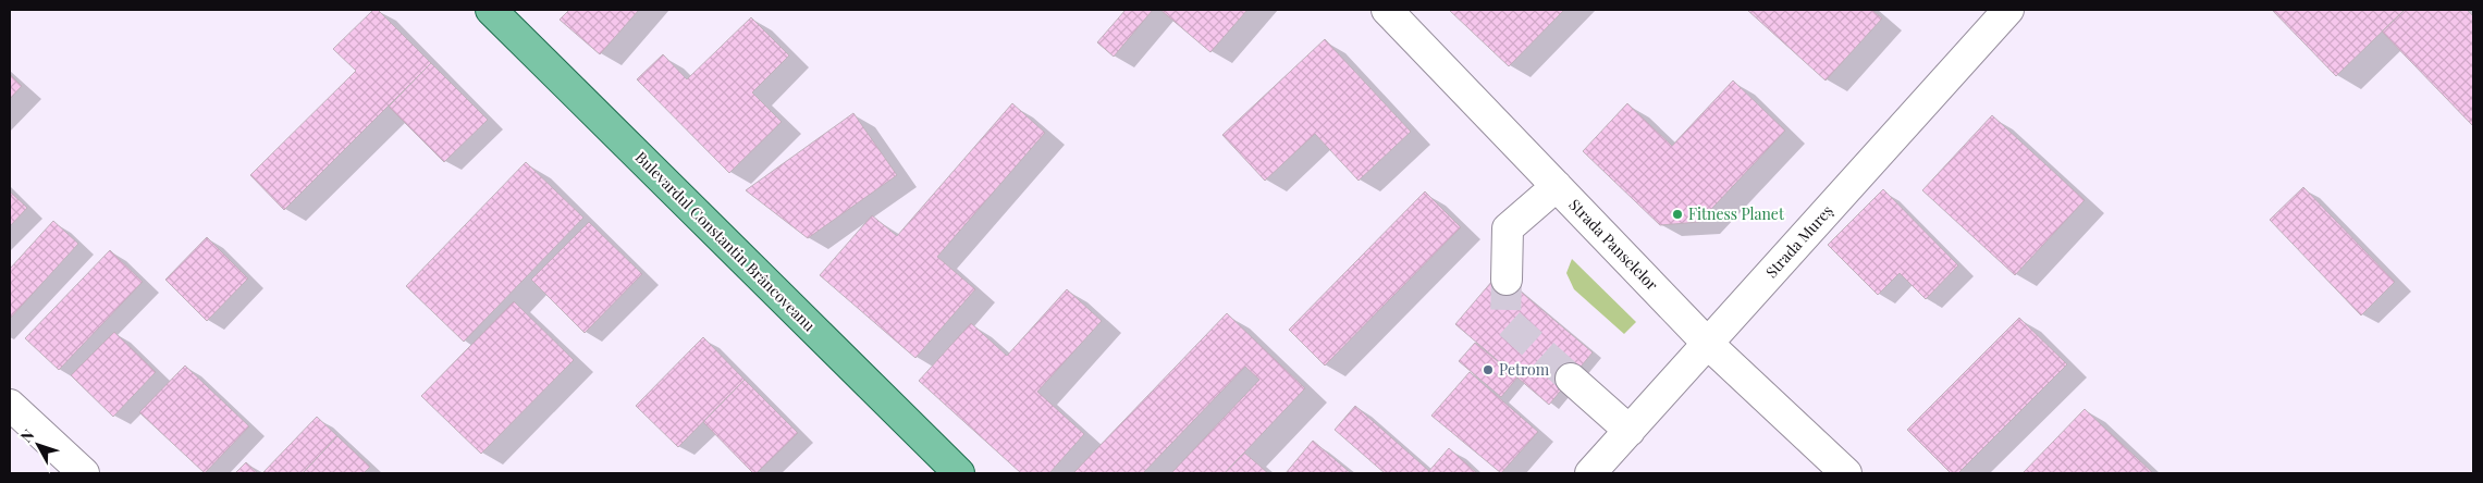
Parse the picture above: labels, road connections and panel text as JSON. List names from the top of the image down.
{
  "streets": {
    "main road": ["Bulevardul Constantin Brâncoveanu"],
    "street": ["Strada Mureș", "Strada Panselelor"]
  },
  "crossings": [
    ["Strada Mureș", "Strada Panselelor"]
  ],
  "places": ["Fitness Planet", "Petrom"],
  "north": "top left"
}
